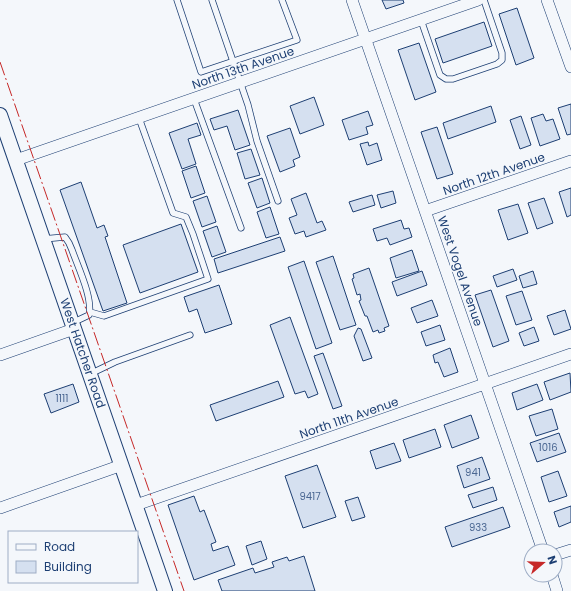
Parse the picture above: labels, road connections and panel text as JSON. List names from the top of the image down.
{
  "streets": {
    "street": [
      "North 13th Avenue",
      "North 12th Avenue",
      "West Vogel Avenue",
      "West Hatcher Road",
      "North 11th Avenue"
    ]
  },
  "crossings": [
    ["North 13th Avenue", "West Vogel Avenue"],
    ["North 13th Avenue", "West Hatcher Road"],
    ["North 12th Avenue", "West Vogel Avenue"],
    ["West Vogel Avenue", "North 11th Avenue"],
    ["West Hatcher Road", "North 11th Avenue"]
  ],
  "house_numbers": [
    "1111",
    "1016",
    "941",
    "9417",
    "933"
  ],
  "legend": ["Road", "Building"],
  "north": "right"
}
